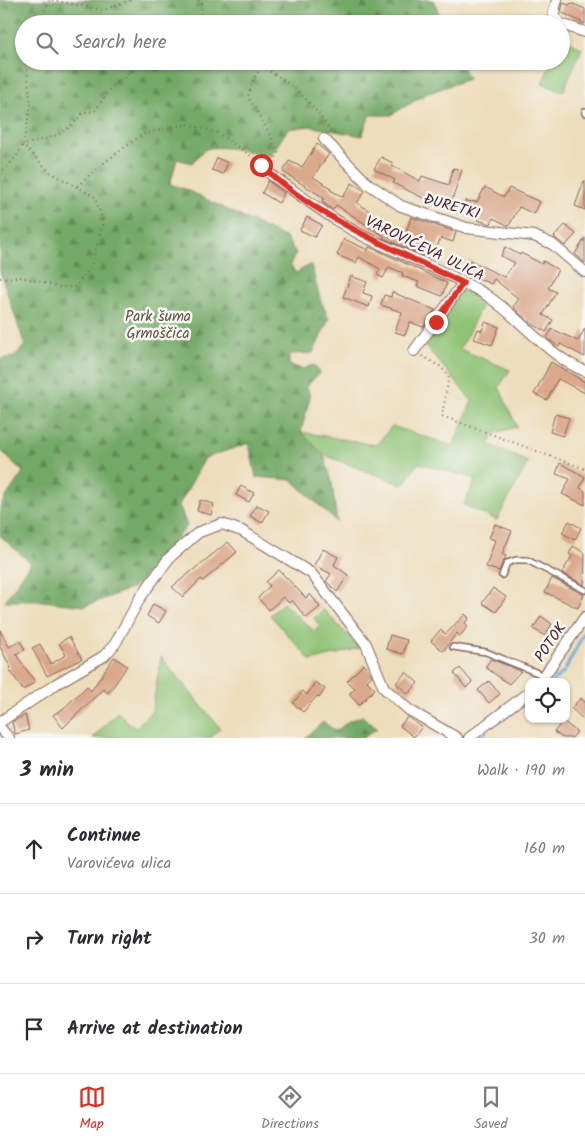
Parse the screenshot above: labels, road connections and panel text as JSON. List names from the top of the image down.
{
  "streets": {
    "street": ["ĐURETKI", "VAROVIĆEVA ULICA", "POTOK"]
  },
  "parks": ["Park šuma Grmoščica"],
  "page": {
    "search": "Search here",
    "heading": ["3 min", "Walk · 190 m"],
    "list": [
      ["Continue", "Varovićeva ulica", "160 m"],
      ["Turn right", "30 m"],
      "Arrive at destination"
    ],
    "nav": ["Map", "Directions", "Saved"]
  }
}
